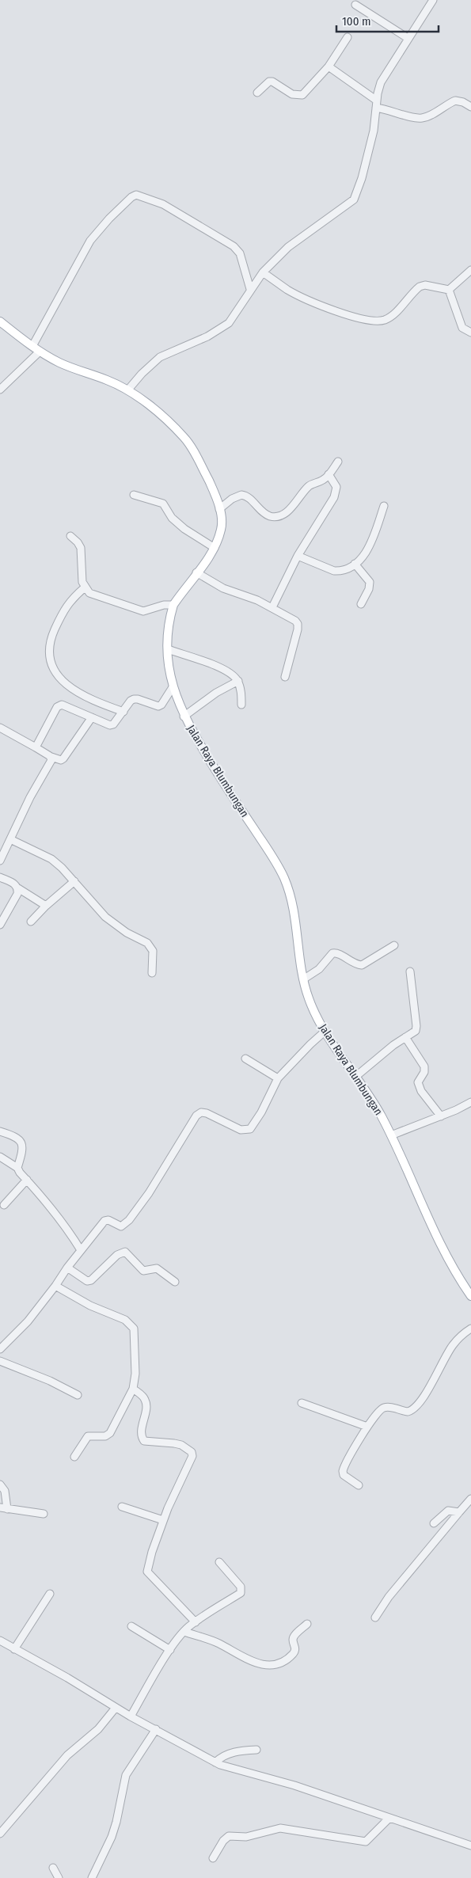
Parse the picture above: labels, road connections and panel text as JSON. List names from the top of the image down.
{
  "streets": {
    "main road": ["Jalan Raya Blumbungan"]
  },
  "scale_bar": "100 m"
}
